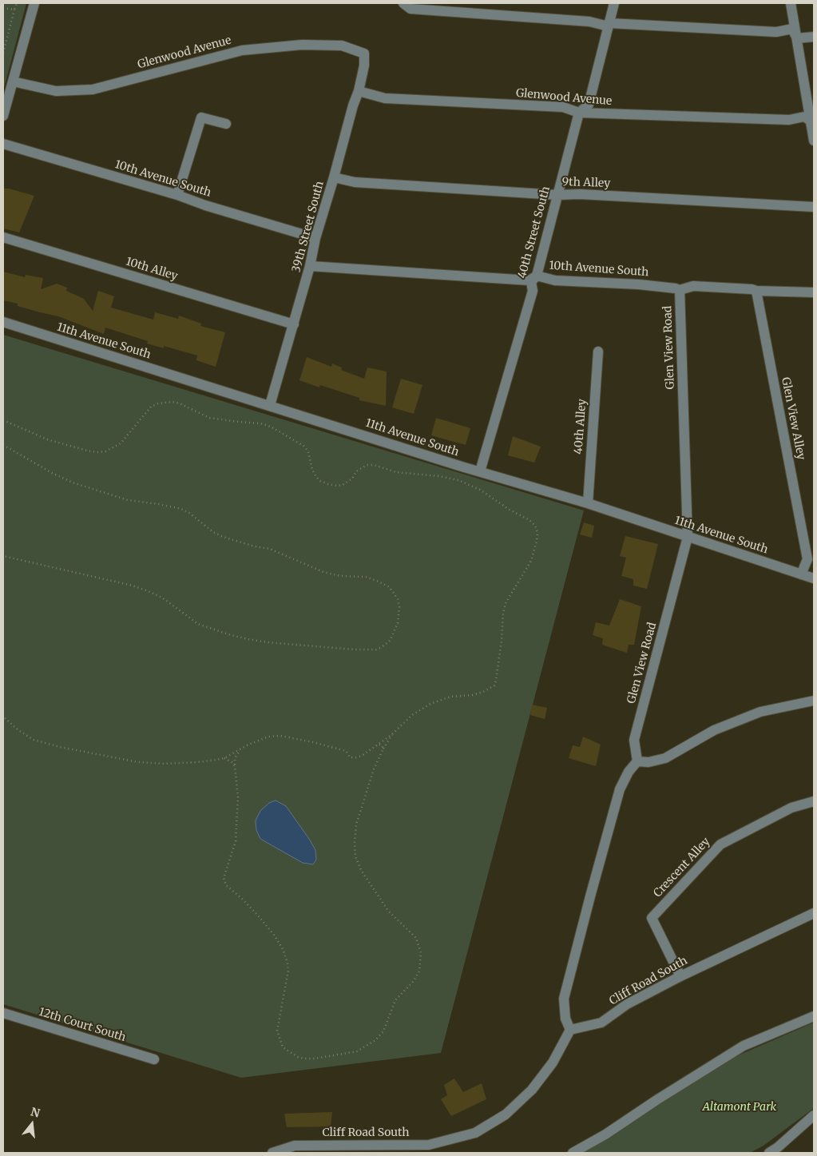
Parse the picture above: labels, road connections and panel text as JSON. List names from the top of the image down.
{
  "streets": {
    "street": [
      "Glenwood Avenue",
      "10th Avenue South",
      "9th Alley",
      "39th Street South",
      "40th Street South",
      "10th Alley",
      "11th Avenue South",
      "Glen View Road",
      "Glen View Alley",
      "40th Alley",
      "Crescent Alley",
      "Cliff Road South",
      "12th Court South"
    ]
  },
  "crossings": [
    ["Glenwood Avenue", "39th Street South"],
    ["Glenwood Avenue", "40th Street South"],
    ["10th Avenue South", "39th Street South"],
    ["10th Avenue South", "40th Street South"],
    ["10th Avenue South", "Glen View Road"],
    ["10th Avenue South", "Glen View Alley"],
    ["9th Alley", "39th Street South"],
    ["9th Alley", "40th Street South"],
    ["39th Street South", "10th Alley"],
    ["39th Street South", "11th Avenue South"],
    ["40th Street South", "11th Avenue South"],
    ["11th Avenue South", "Glen View Road"],
    ["11th Avenue South", "Glen View Alley"],
    ["11th Avenue South", "40th Alley"],
    ["Crescent Alley", "Cliff Road South"]
  ],
  "parks": ["Altamont Park"],
  "north": "top"
}
